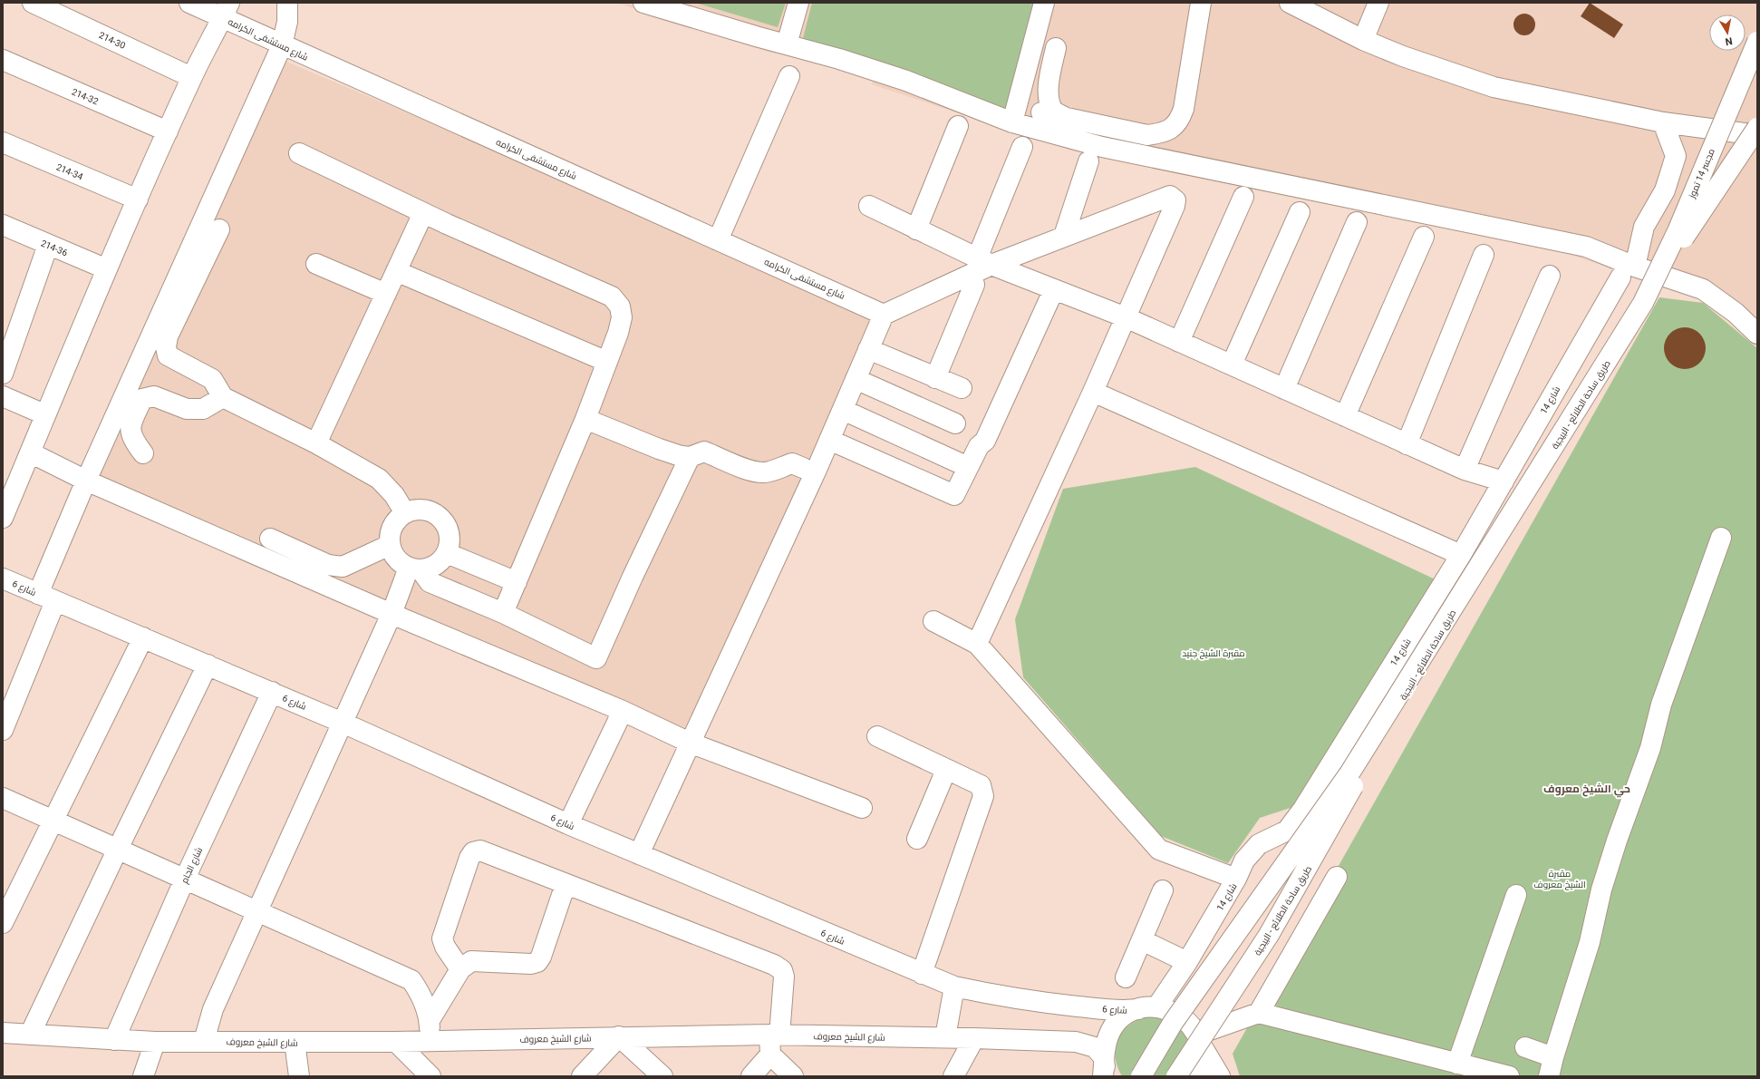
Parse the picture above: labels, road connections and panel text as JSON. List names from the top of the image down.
{
  "streets": {
    "street": [
      "شارع مستشفى الكرامه",
      "214-30",
      "214-32",
      "214-34",
      "مجسر 14 تموز",
      "214-36",
      "شارع 14",
      "طريق ساحة الطلائع - البيجية",
      "شارع 6",
      "شارع الجام",
      "شارع الشيخ معروف"
    ]
  },
  "crossings": [
    ["مجسر 14 تموز", "طريق ساحة الطلائع - البيجية"],
    ["شارع 14", "شارع 6"],
    ["شارع 6", "شارع الجام"],
    ["شارع الجام", "شارع الشيخ معروف"]
  ],
  "districts": ["حي الشيخ معروف"],
  "parks": ["مقبرة الشيخ جنيد", "مقبرة الشيخ معروف"],
  "north": "bottom"
}
